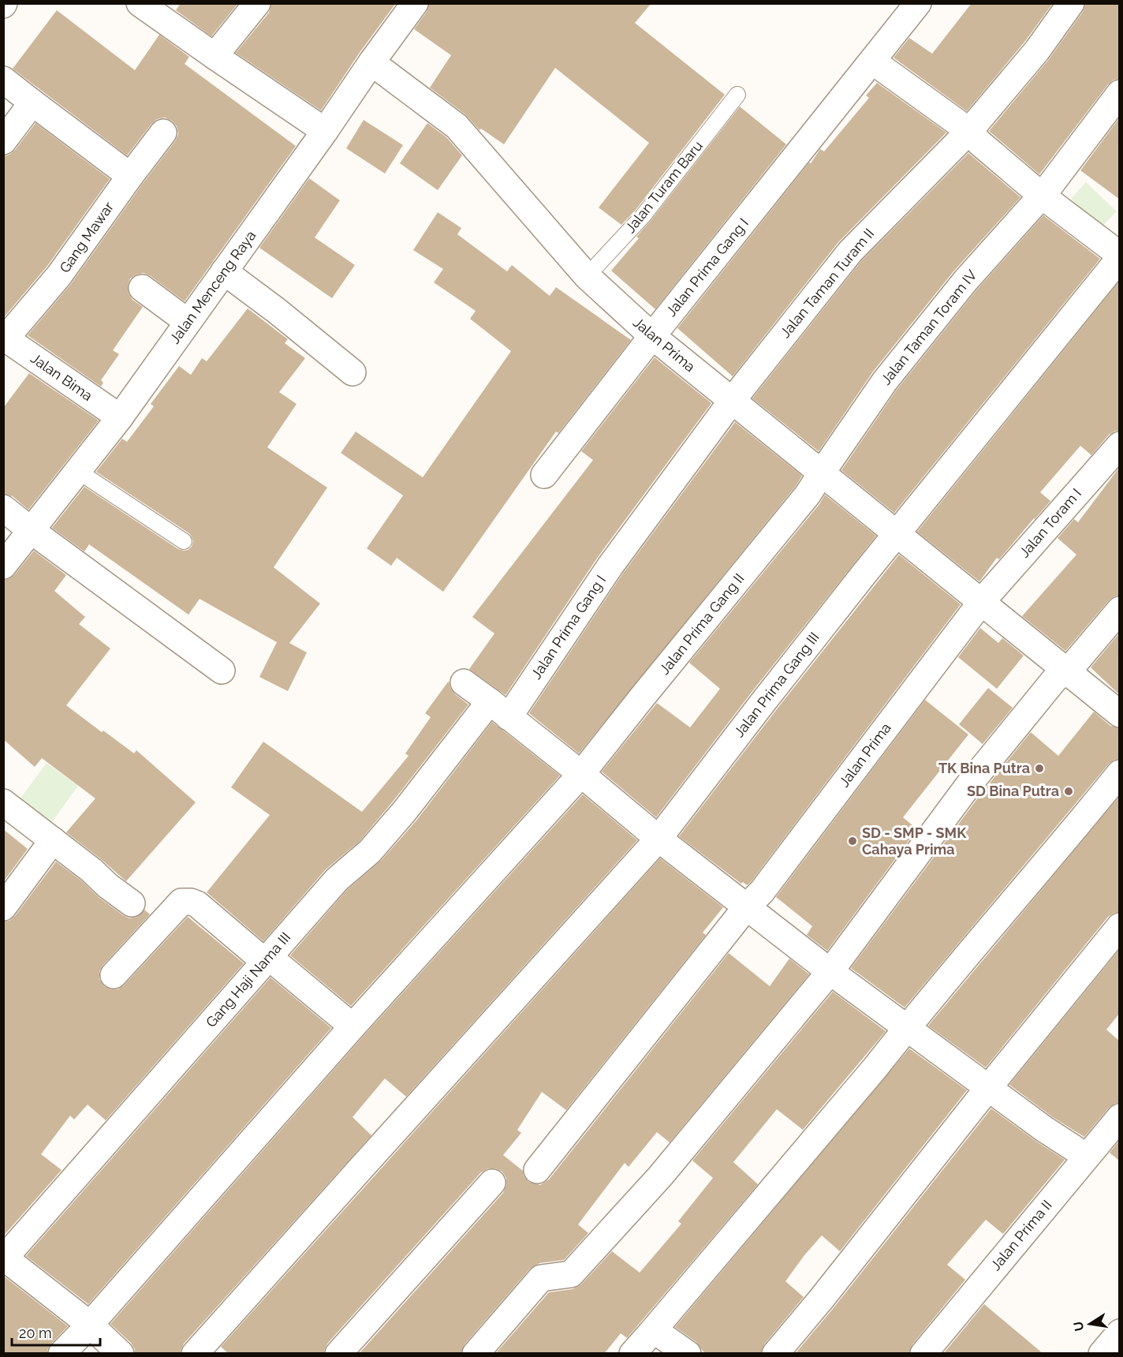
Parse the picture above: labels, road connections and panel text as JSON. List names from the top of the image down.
{
  "streets": {
    "street": [
      "Gang Mawar",
      "Jalan Prima Gang I",
      "Jalan Taman Turam II",
      "Jalan Menceng Raya",
      "Jalan Taman Toram IV",
      "Jalan Prima",
      "Jalan Bima",
      "Jalan Toram I",
      "Jalan Prima Gang II",
      "Jalan Prima Gang III",
      "Gang Haji Nama III",
      "Jalan Prima II"
    ],
    "lane": ["Jalan Turam Baru"]
  },
  "crossings": [
    ["Jalan Turam Baru", "Jalan Prima"],
    ["Gang Mawar", "Jalan Bima"],
    ["Jalan Prima Gang I", "Jalan Taman Turam II"],
    ["Jalan Prima Gang I", "Jalan Prima"],
    ["Jalan Prima Gang I", "Gang Haji Nama III"],
    ["Jalan Taman Turam II", "Jalan Prima"],
    ["Jalan Menceng Raya", "Jalan Prima"],
    ["Jalan Menceng Raya", "Jalan Bima"],
    ["Jalan Taman Toram IV", "Jalan Prima"],
    ["Jalan Taman Toram IV", "Jalan Prima Gang II"],
    ["Jalan Prima", "Jalan Toram I"],
    ["Jalan Prima", "Jalan Prima Gang II"],
    ["Jalan Prima", "Jalan Prima Gang III"]
  ],
  "places": ["TK Bina Putra", "SD Bina Putra", "SD - SMP - SMK Cahaya Prima"],
  "scale_bar": "20 m",
  "north": "left"
}
